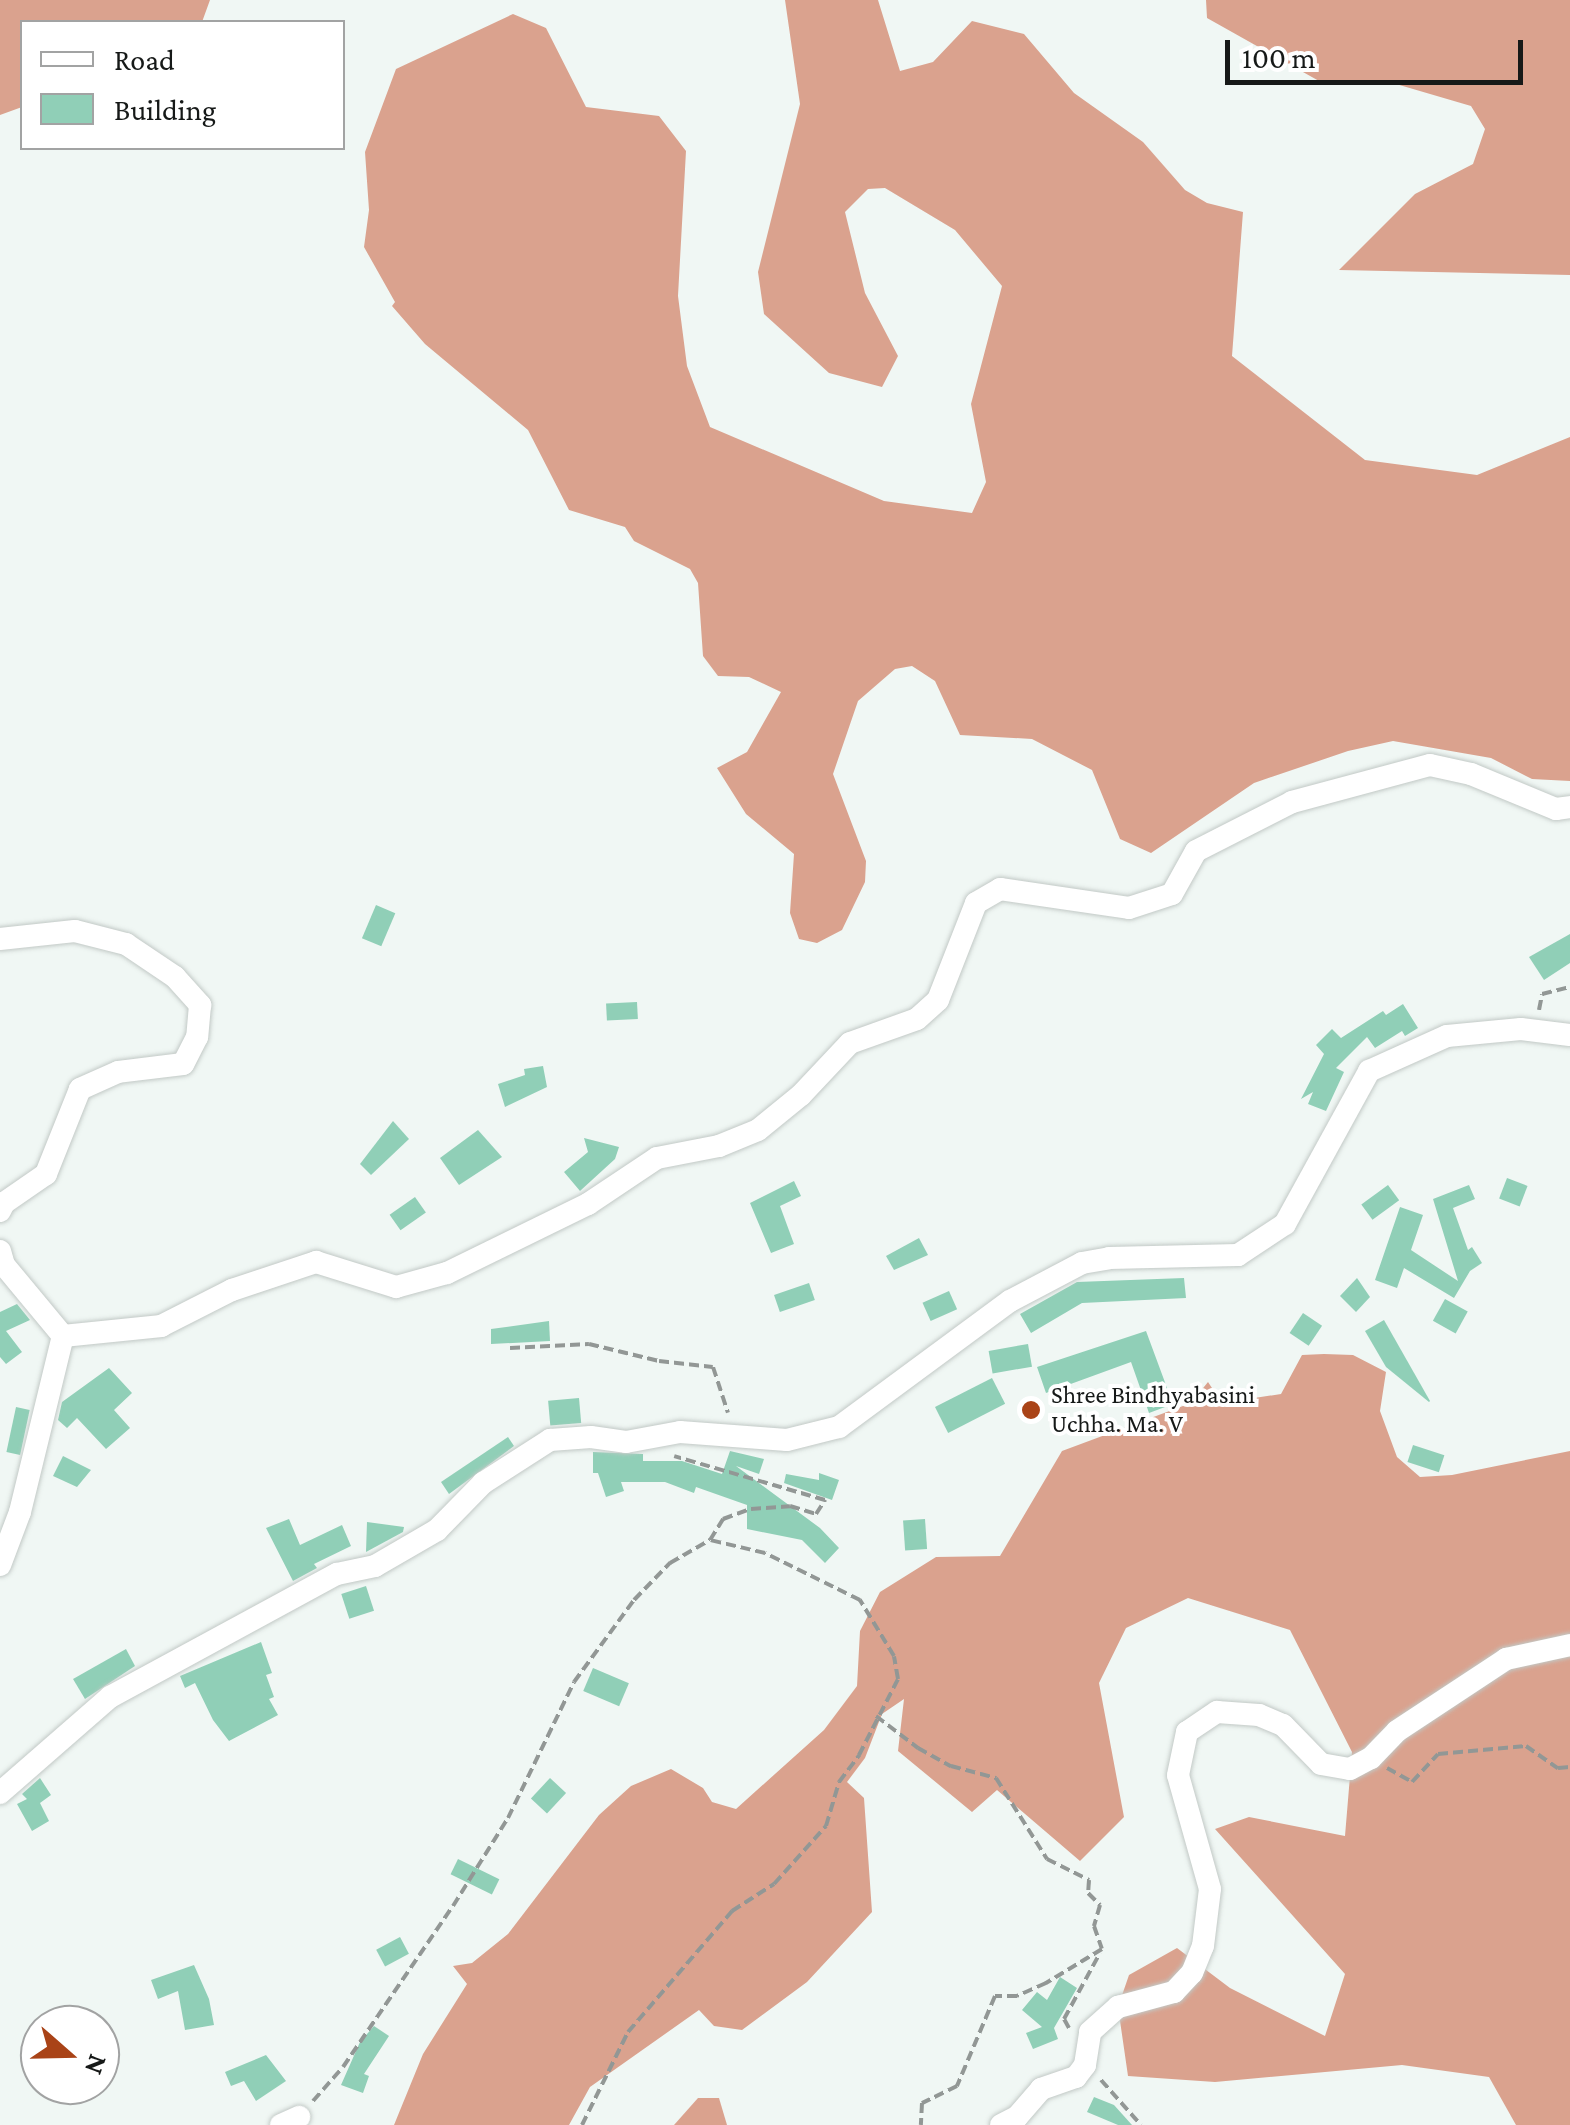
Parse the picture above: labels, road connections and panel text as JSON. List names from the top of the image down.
{
  "places": ["Shree Bindhyabasini Uchha. Ma. V"],
  "legend": ["Road", "Building"],
  "scale_bar": "100 m",
  "north": "right"
}
